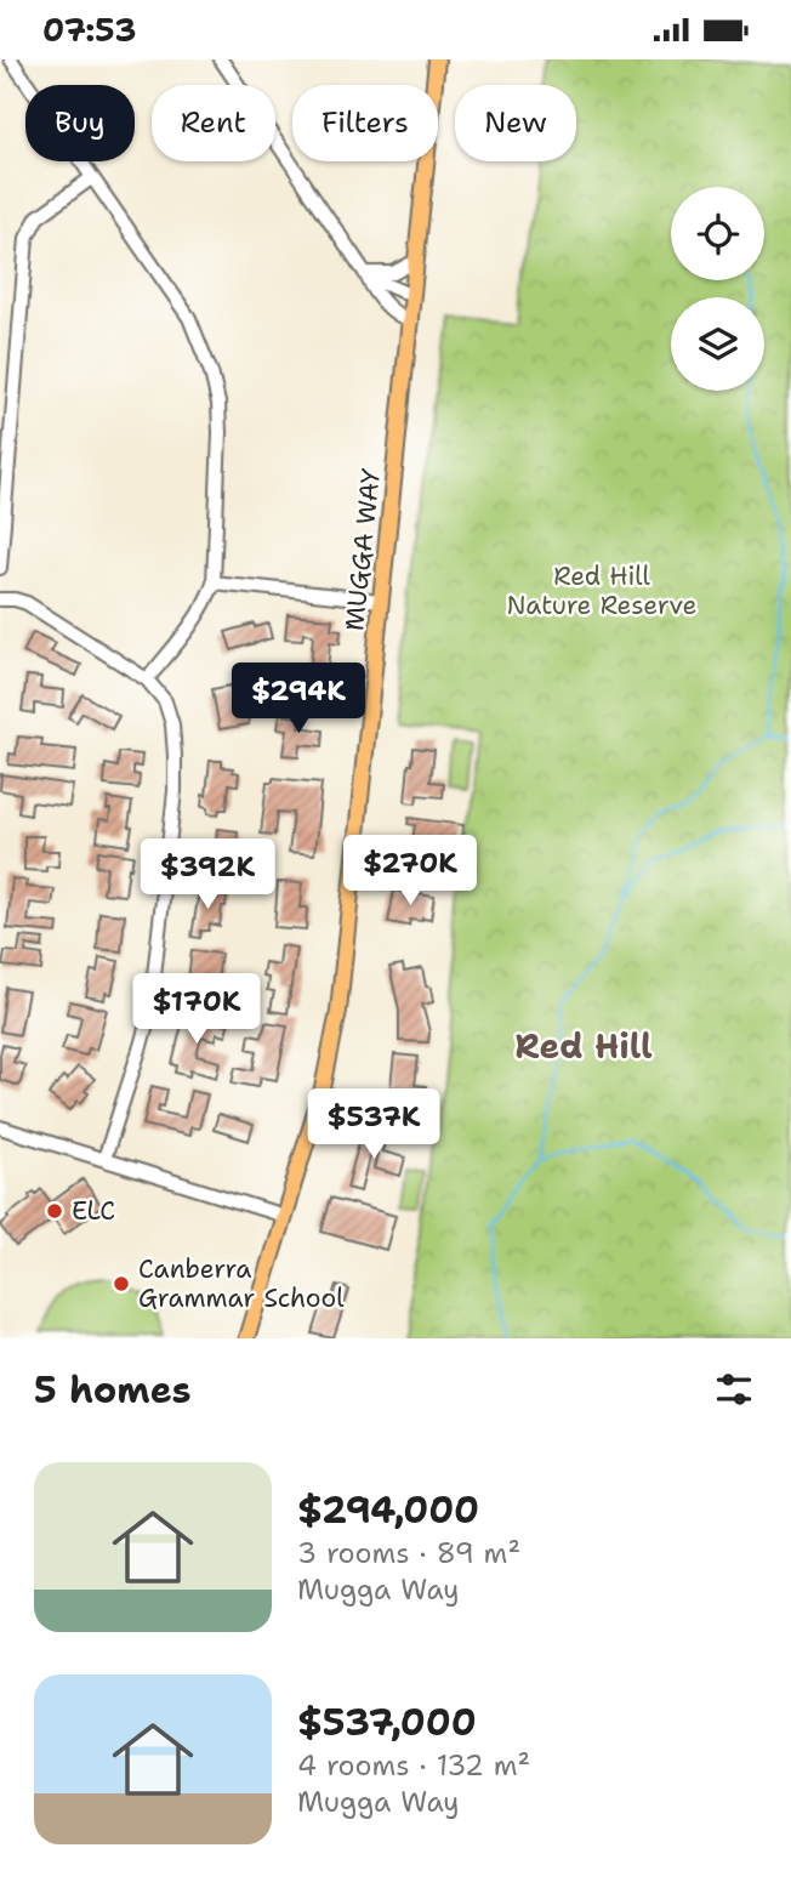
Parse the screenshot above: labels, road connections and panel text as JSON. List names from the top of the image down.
{
  "streets": {
    "main road": ["MUGGA WAY"]
  },
  "districts": ["Red Hill"],
  "parks": ["Red Hill Nature Reserve"],
  "places": ["ELC", "Canberra Grammar School"],
  "page": {
    "status": "07:53",
    "chip": [
      "Buy",
      "Rent",
      "Filters",
      "New"
    ],
    "price": [
      "$294K",
      "$270K",
      "$392K",
      "$170K",
      "$537K"
    ],
    "heading": "5 homes",
    "list": [
      {
        "name": "$294,000",
        "note": "3 rooms · 89 m² · Mugga Way"
      },
      {
        "name": "$537,000",
        "note": "4 rooms · 132 m² · Mugga Way"
      }
    ]
  }
}
